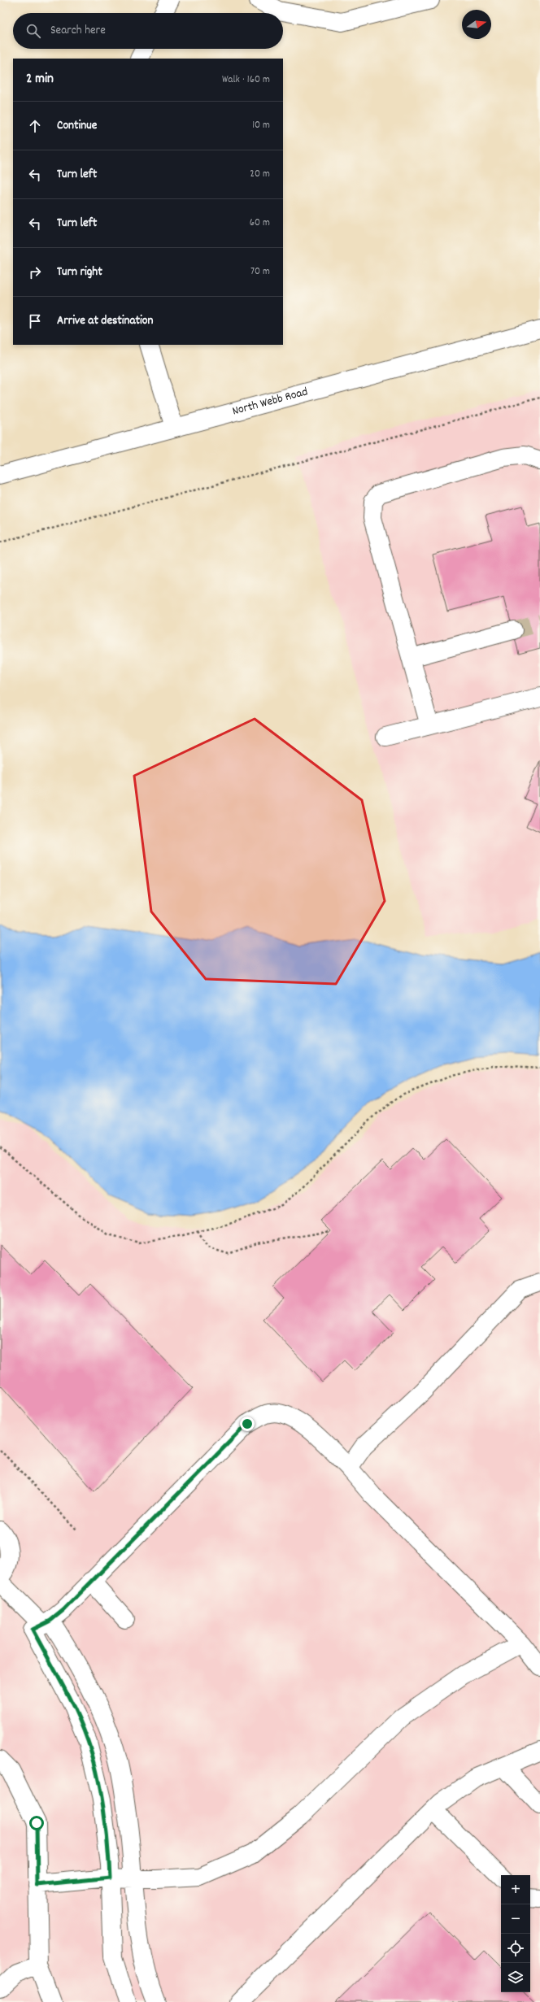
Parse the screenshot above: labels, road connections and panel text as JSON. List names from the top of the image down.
{
  "streets": {
    "main road": ["North Webb Road"]
  },
  "north": "right",
  "page": {
    "search": "Search here",
    "heading": ["2 min", "Walk · 160 m"],
    "list": [
      ["Continue", "10 m"],
      ["Turn left", "20 m"],
      ["Turn left", "60 m"],
      ["Turn right", "70 m"],
      "Arrive at destination"
    ],
    "map_buttons": ["+", "−"]
  }
}
